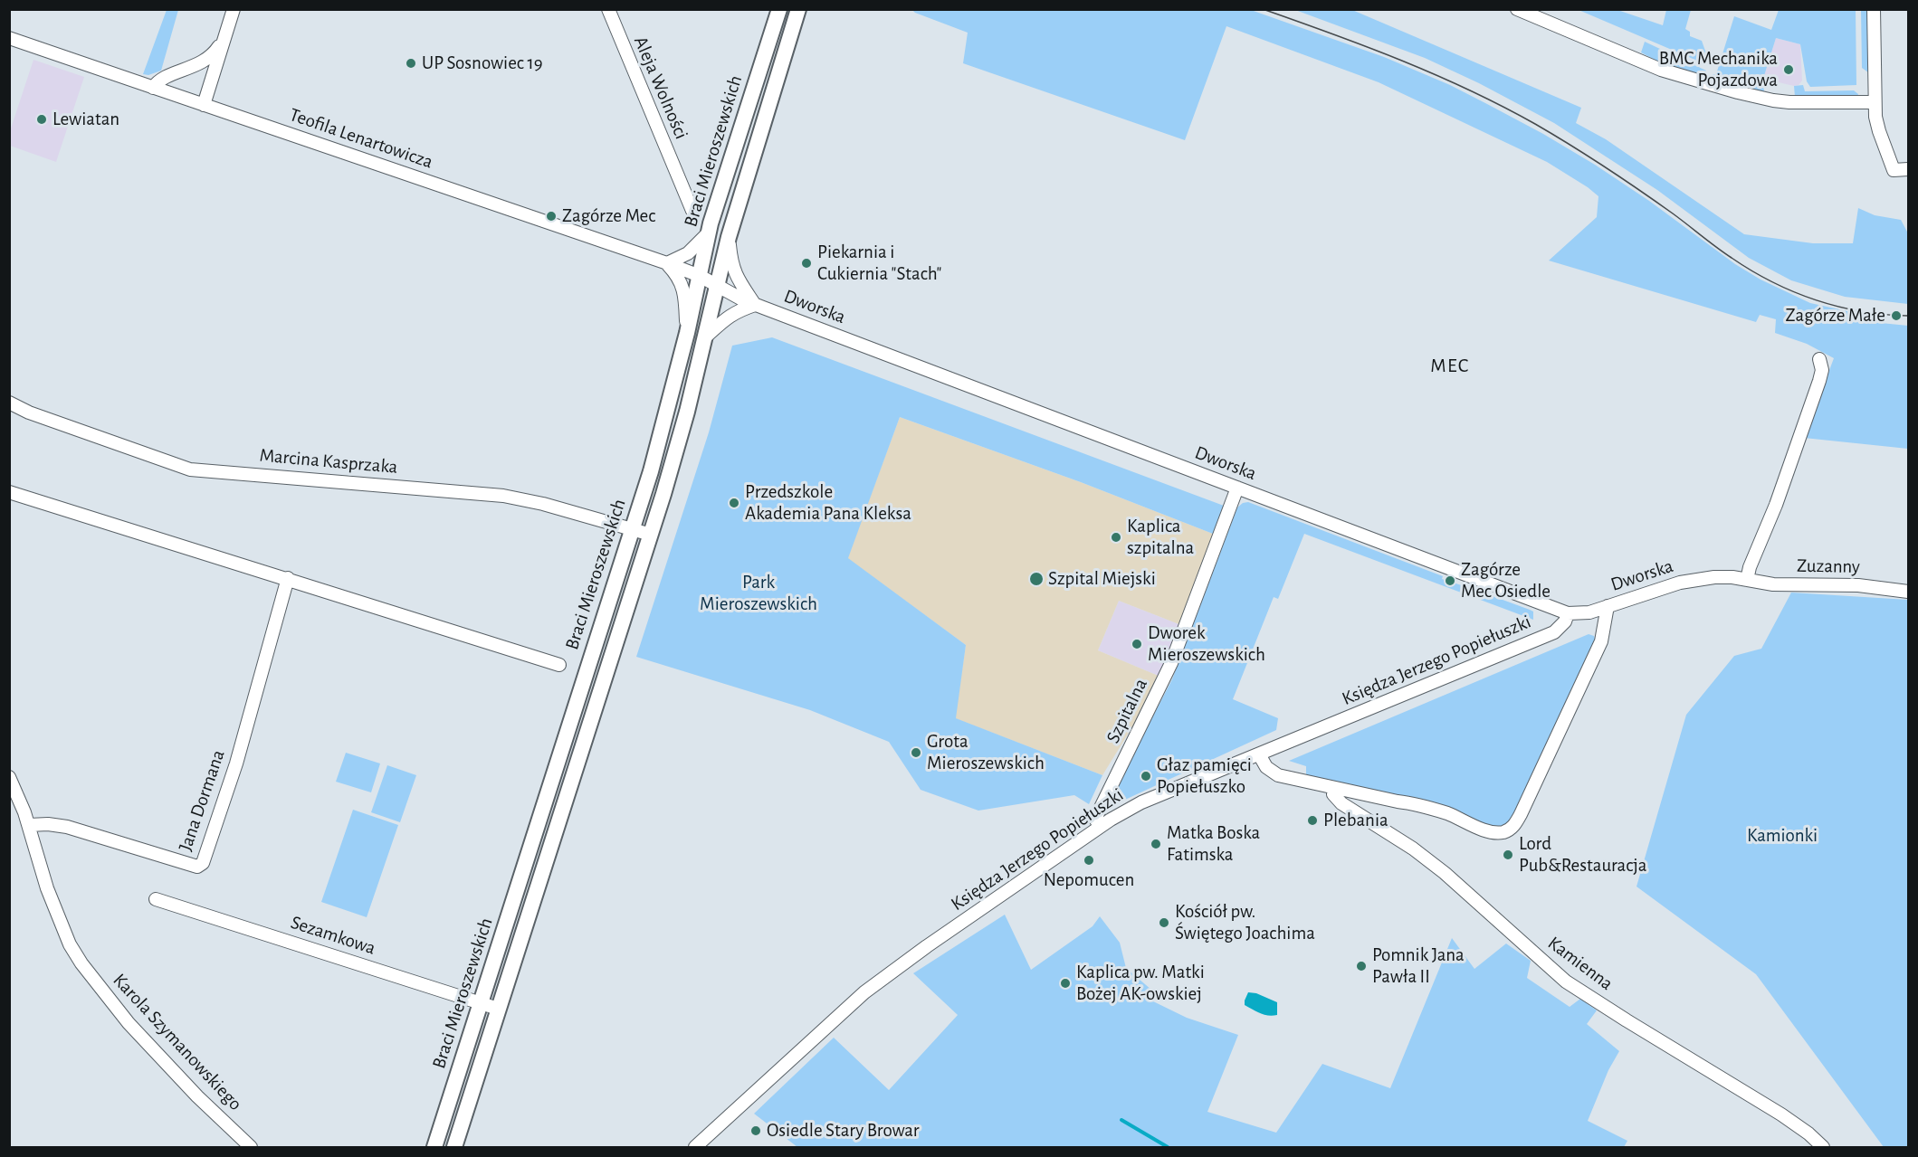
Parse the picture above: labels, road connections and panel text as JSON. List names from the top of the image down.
{
  "streets": {
    "main road": ["Braci Mieroszewskich"],
    "street": [
      "Aleja Wolności",
      "Teofila Lenartowicza",
      "Dworska",
      "Marcina Kasprzaka",
      "Zuzanny",
      "Księdza Jerzego Popiełuszki",
      "Szpitalna",
      "Jana Dormana",
      "Sezamkowa",
      "Kamienna",
      "Karola Szymanowskiego"
    ]
  },
  "crossings": [
    ["Teofila Lenartowicza", "Braci Mieroszewskich"],
    ["Teofila Lenartowicza", "Dworska"],
    ["Braci Mieroszewskich", "Dworska"],
    ["Braci Mieroszewskich", "Marcina Kasprzaka"],
    ["Braci Mieroszewskich", "Sezamkowa"],
    ["Dworska", "Zuzanny"],
    ["Dworska", "Księdza Jerzego Popiełuszki"],
    ["Dworska", "Szpitalna"],
    ["Księdza Jerzego Popiełuszki", "Szpitalna"],
    ["Jana Dormana", "Karola Szymanowskiego"]
  ],
  "districts": ["MEC"],
  "parks": ["Park Mieroszewskich", "Kamionki"],
  "places": [
    "UP Sosnowiec 19",
    "BMC Mechanika Pojazdowa",
    "Lewiatan",
    "Zagórze Mec",
    "Piekarnia i Cukiernia \"Stach\"",
    "Zagórze Małe",
    "Przedszkole Akademia Pana Kleksa",
    "Kaplica szpitalna",
    "Szpital Miejski",
    "Zagórze Mec Osiedle",
    "Dworek Mieroszewskich",
    "Grota Mieroszewskich",
    "Głaz pamięci Popiełuszko",
    "Plebania",
    "Matka Boska Fatimska",
    "Lord Pub&Restauracja",
    "Nepomucen",
    "Kościół pw. Świętego Joachima",
    "Pomnik Jana Pawła II",
    "Kaplica pw. Matki Bożej AK-owskiej",
    "Osiedle Stary Browar"
  ]
}
